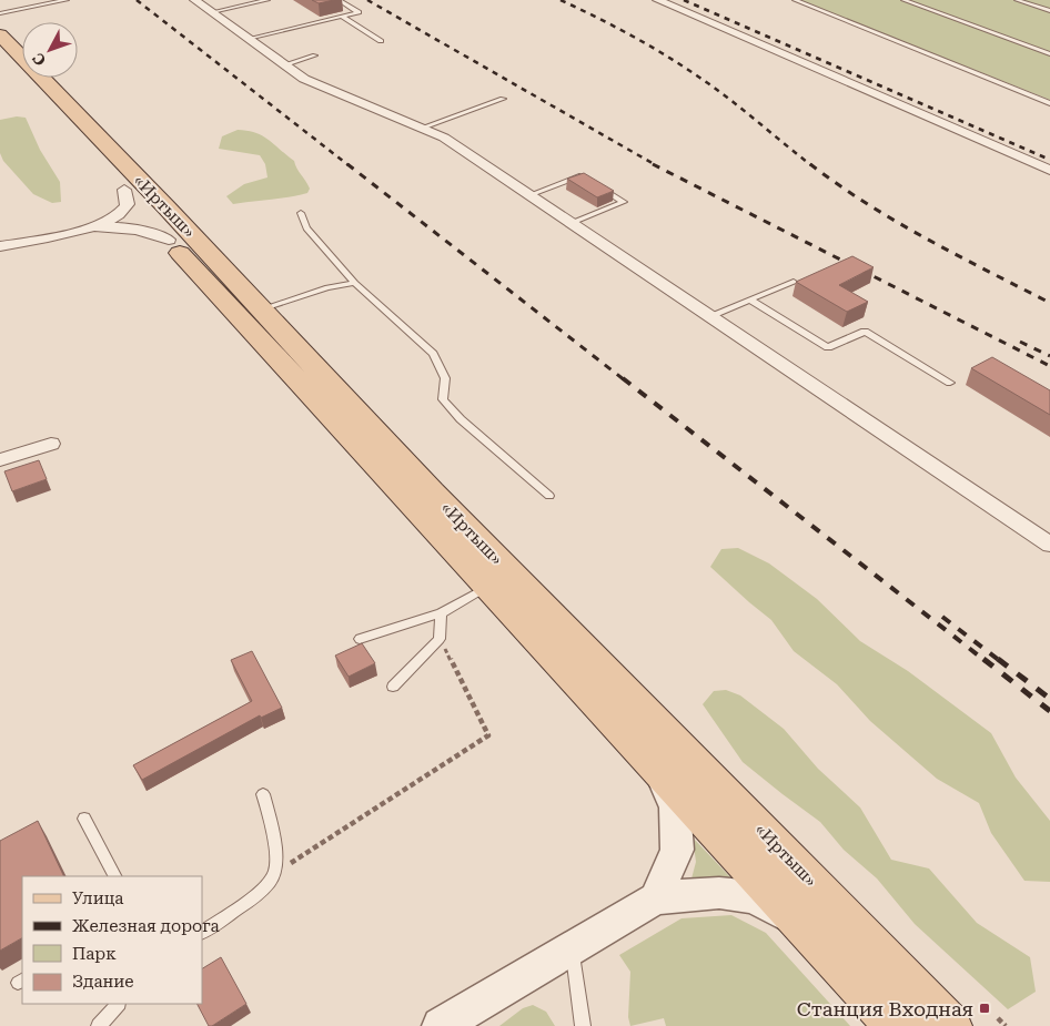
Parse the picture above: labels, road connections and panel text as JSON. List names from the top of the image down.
{
  "streets": {
    "main road": ["«Иртыш»"]
  },
  "places": {
    "transit": ["Станция Входная"]
  },
  "legend": [
    "Улица",
    "Железная дорога",
    "Парк",
    "Здание"
  ],
  "north": "bottom left"
}
